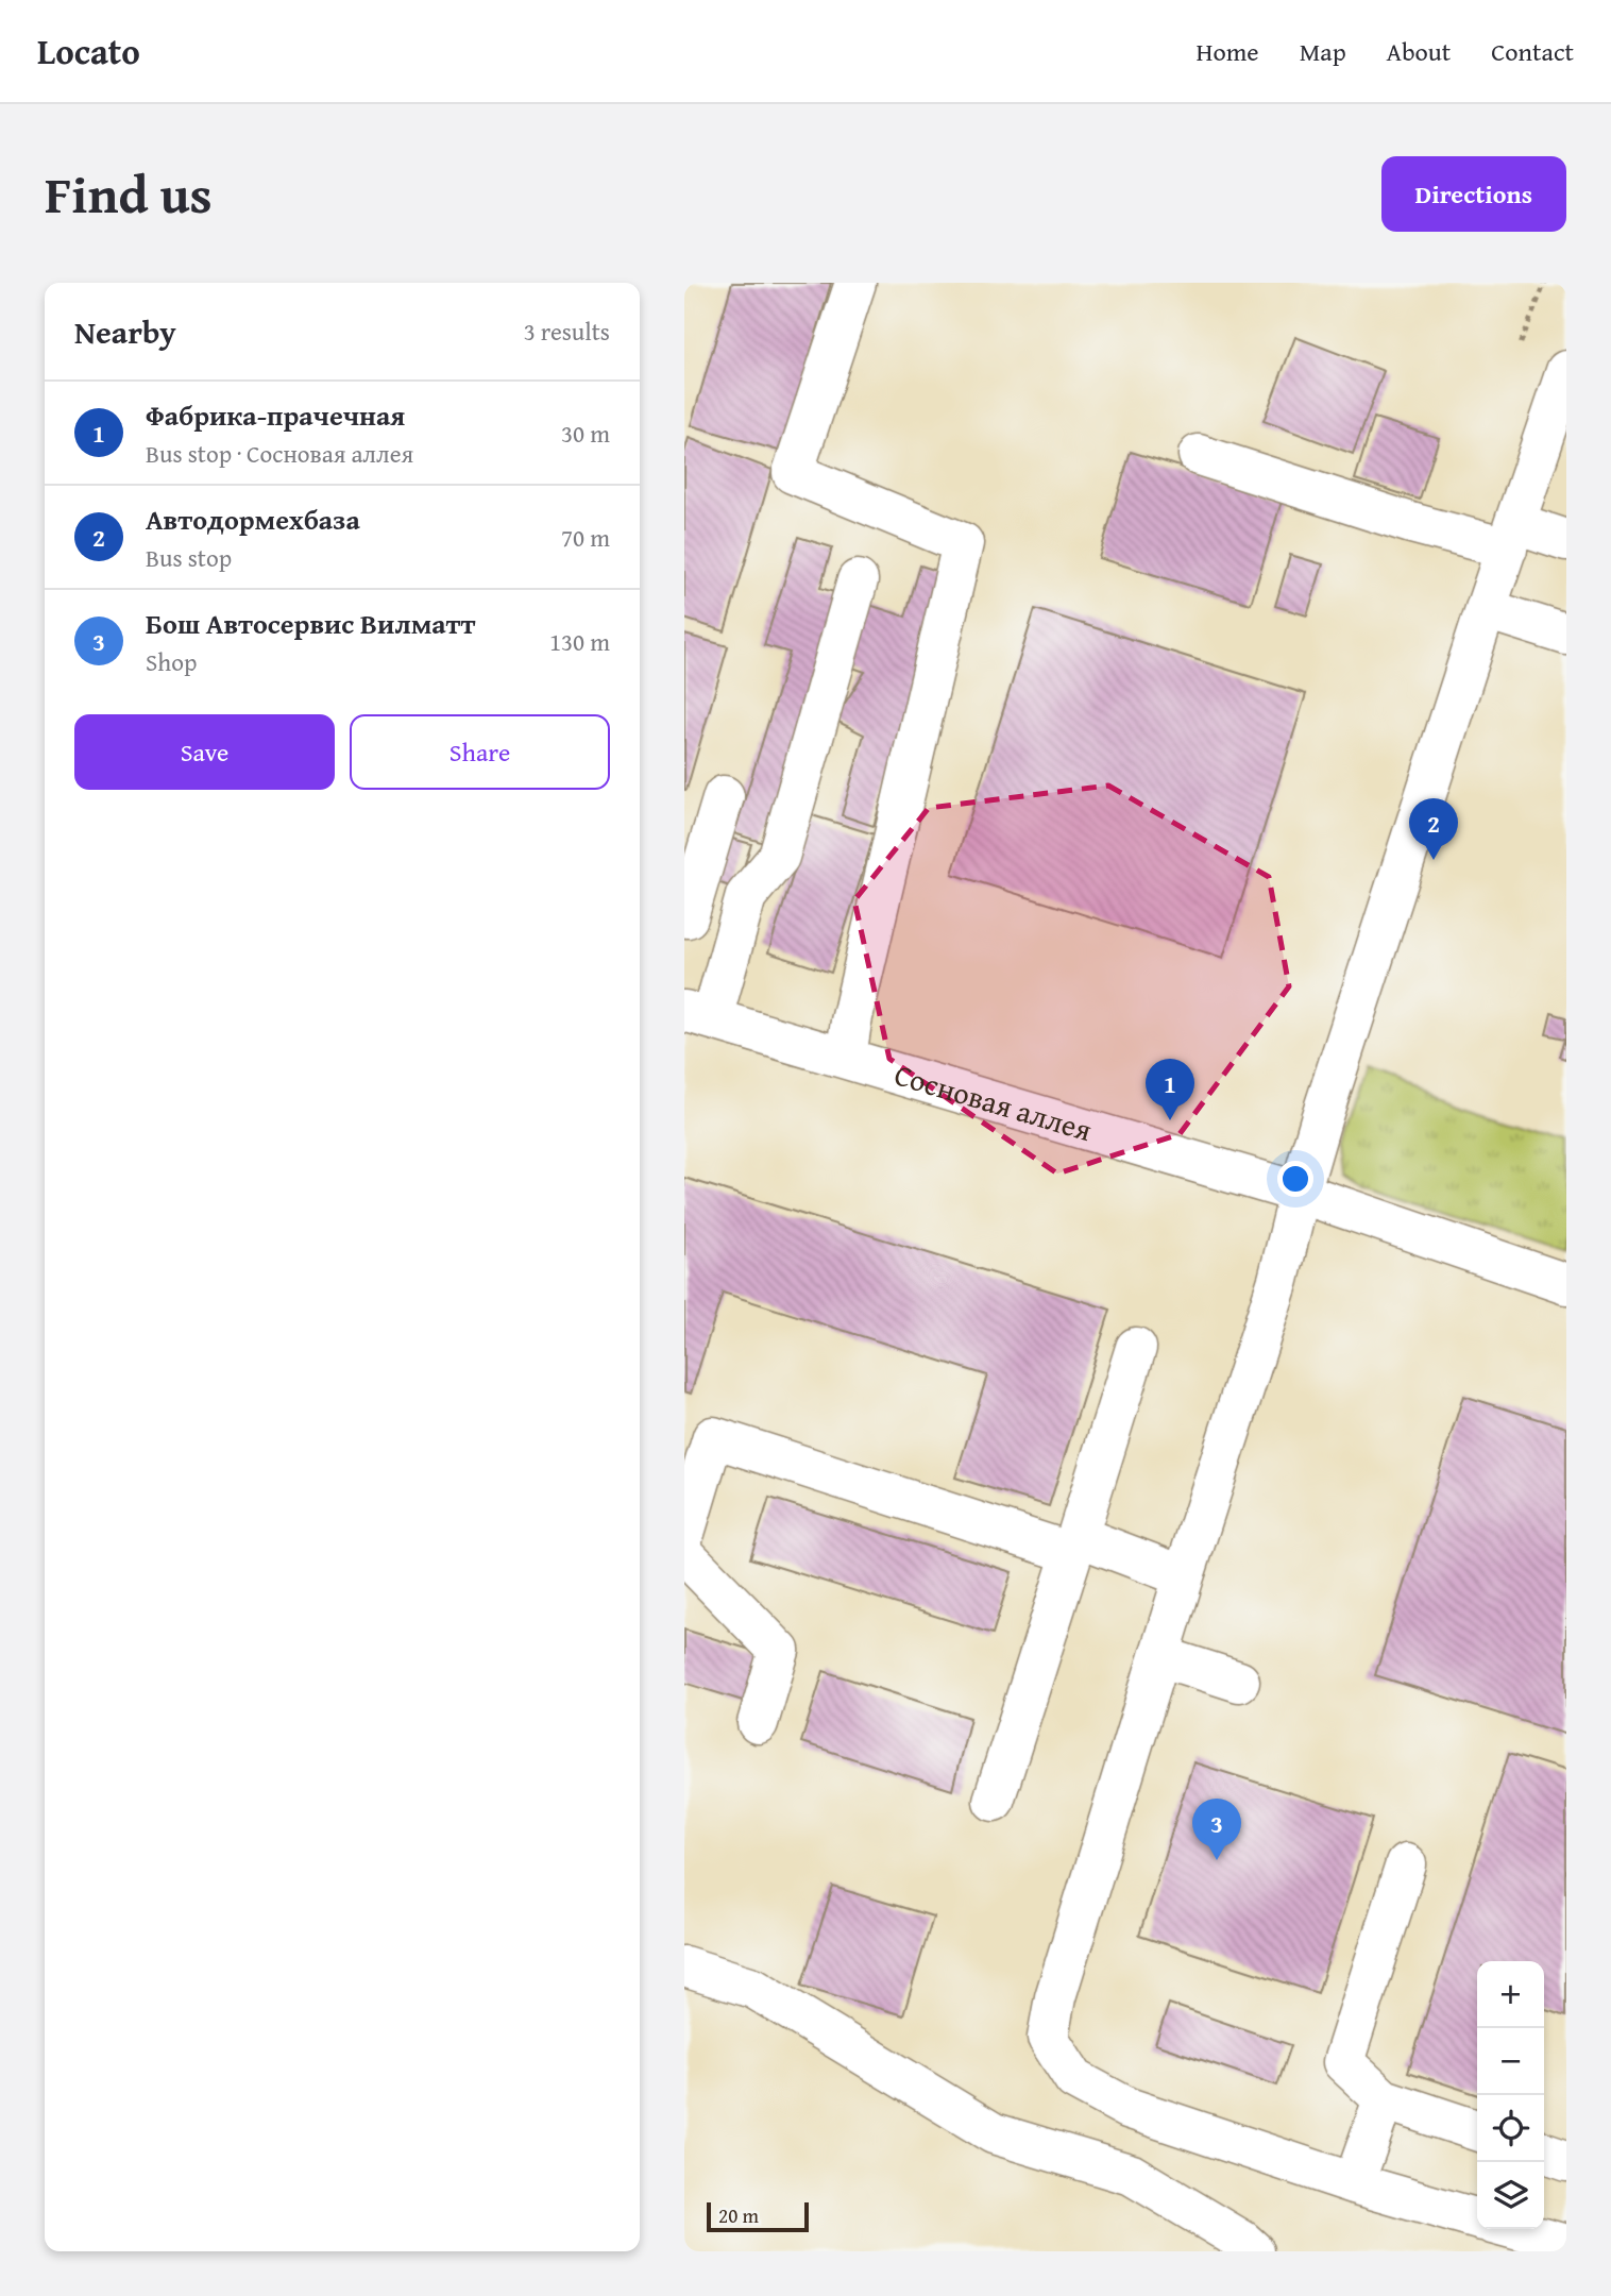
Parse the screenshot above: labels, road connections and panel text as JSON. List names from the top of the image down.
{
  "streets": {
    "main road": ["Сосновая аллея"]
  },
  "scale_bar": "20 m",
  "page": {
    "header": "Locato",
    "nav": [
      "Home",
      "Map",
      "About",
      "Contact"
    ],
    "title": "Find us",
    "buttons": [
      "Directions",
      ["Save", "Share"]
    ],
    "heading": ["Nearby", "3 results"],
    "list": [
      {
        "mark": "1",
        "name": "Фабрика-прачечная",
        "note": "Bus stop · Сосновая аллея",
        "value": "30 m"
      },
      {
        "mark": "2",
        "name": "Автодормехбаза",
        "note": "Bus stop",
        "value": "70 m"
      },
      {
        "mark": "3",
        "name": "Бош Автосервис Вилматт",
        "note": "Shop",
        "value": "130 m"
      }
    ],
    "pins": ["2", "1", "3"],
    "map_buttons": ["+", "−"],
    "scale": "20 m"
  }
}
